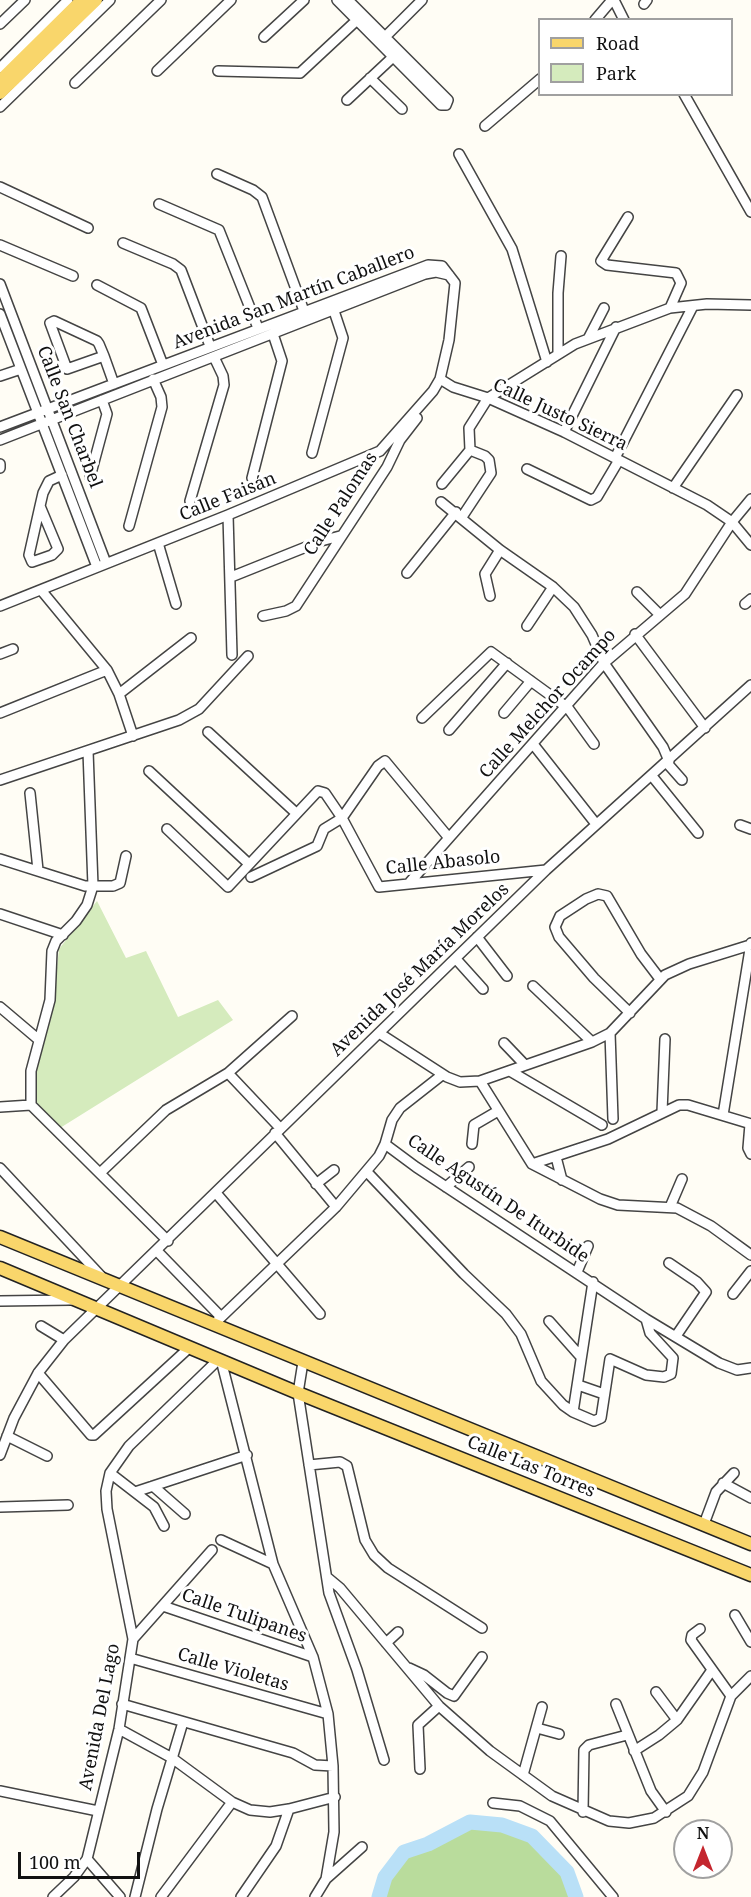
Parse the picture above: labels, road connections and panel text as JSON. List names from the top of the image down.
{
  "streets": {
    "main road": ["Calle Las Torres"],
    "street": [
      "Avenida San Martín Caballero",
      "Calle Justo Sierra",
      "Calle San Charbel",
      "Calle Faisán",
      "Calle Palomas",
      "Calle Melchor Ocampo",
      "Calle Abasolo",
      "Avenida José María Morelos",
      "Calle Agustín De Iturbide",
      "Calle Tulipanes",
      "Calle Violetas",
      "Avenida Del Lago"
    ]
  },
  "crossings": [
    ["Avenida San Martín Caballero", "Calle San Charbel"],
    ["Calle Justo Sierra", "Calle Faisán"],
    ["Calle Justo Sierra", "Calle Melchor Ocampo"],
    ["Calle San Charbel", "Calle Faisán"],
    ["Calle Faisán", "Calle Palomas"],
    ["Calle Melchor Ocampo", "Calle Abasolo"],
    ["Calle Abasolo", "Avenida José María Morelos"],
    ["Avenida José María Morelos", "Calle Las Torres"],
    ["Calle Agustín De Iturbide", "Calle Las Torres"],
    ["Calle Las Torres", "Avenida Del Lago"],
    ["Calle Violetas", "Avenida Del Lago"]
  ],
  "legend": ["Road", "Park"],
  "scale_bar": "100 m",
  "north": "top"
}
